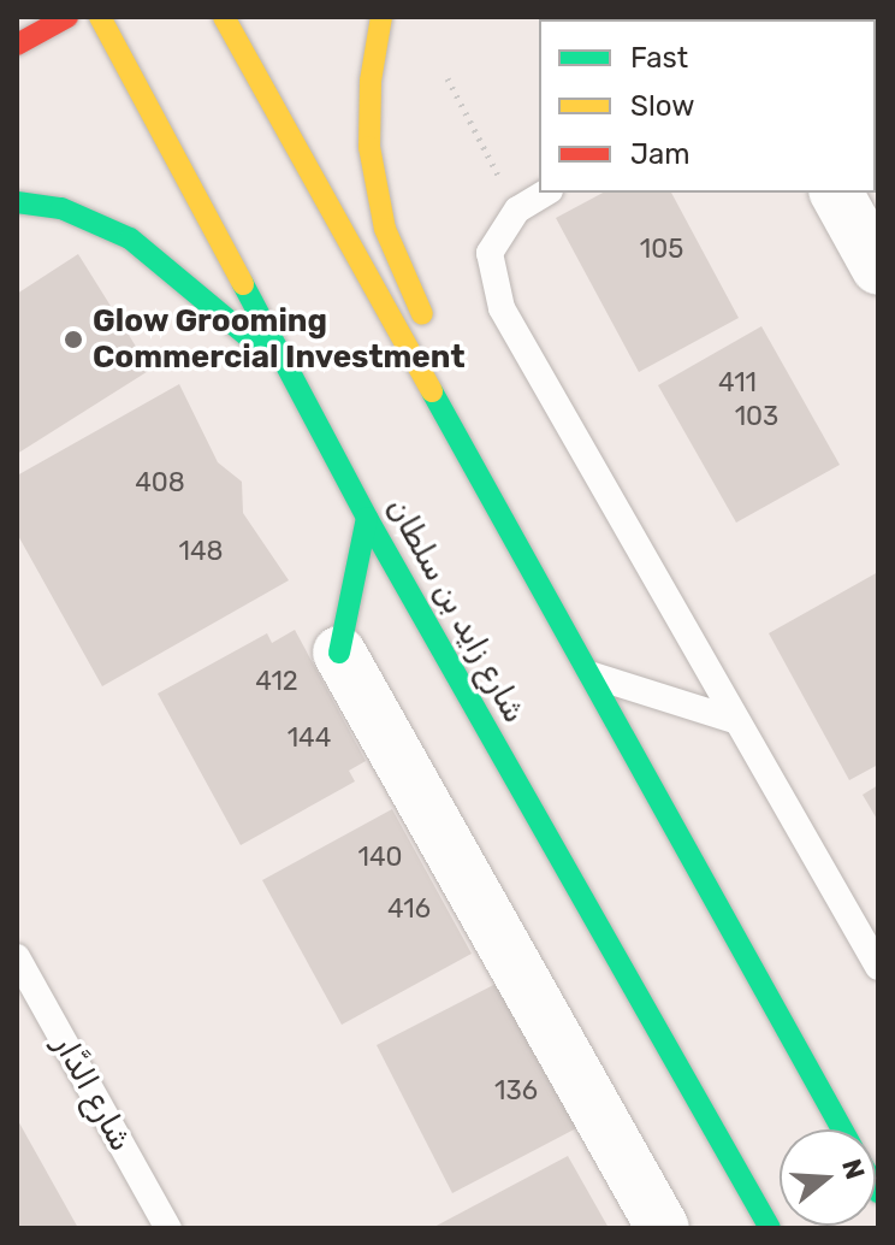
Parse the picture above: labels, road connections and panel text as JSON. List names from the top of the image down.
{
  "streets": {
    "main road": ["شارع زايد بن سلطان"],
    "lane": ["شارع الدَّار"]
  },
  "places": ["Glow Grooming Commercial Investment"],
  "house_numbers": [
    "105",
    "411",
    "103",
    "408",
    "148",
    "412",
    "144",
    "140",
    "416",
    "136"
  ],
  "legend": ["Fast", "Slow", "Jam"],
  "north": "right"
}
